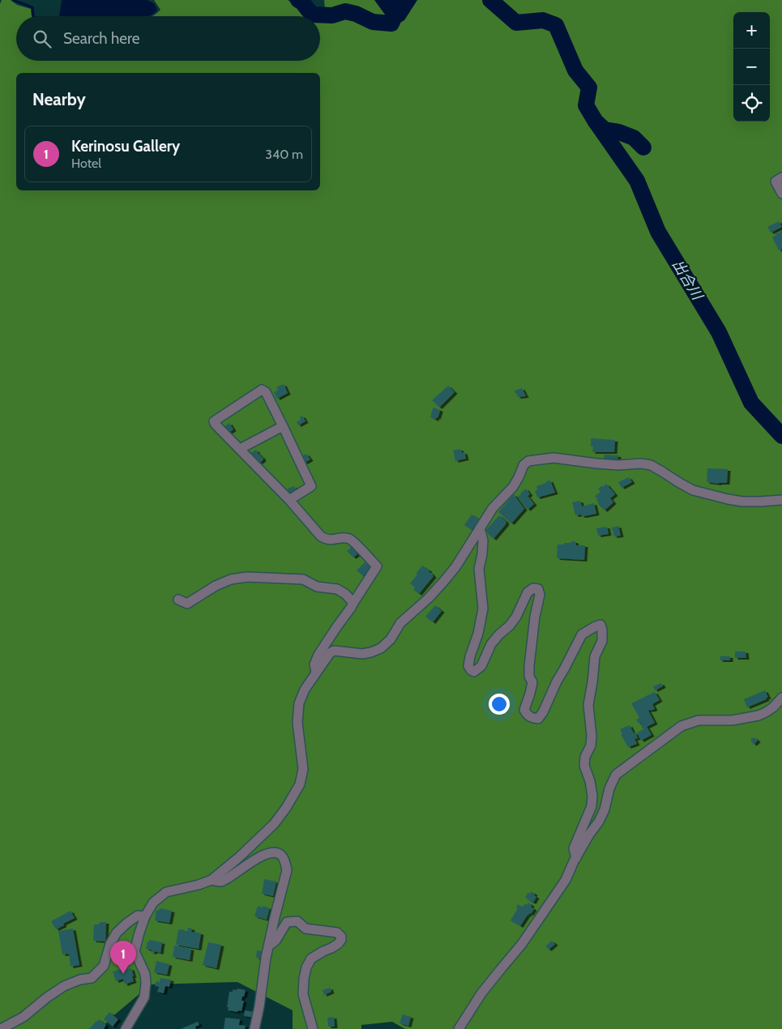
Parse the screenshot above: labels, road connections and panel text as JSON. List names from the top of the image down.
{
  "water": ["出合川"],
  "page": {
    "map_buttons": ["+", "−"],
    "search": "Search here",
    "heading": "Nearby",
    "list": [
      {
        "mark": "1",
        "name": "Kerinosu Gallery",
        "note": "Hotel",
        "value": "340 m"
      }
    ],
    "pins": "1"
  }
}
